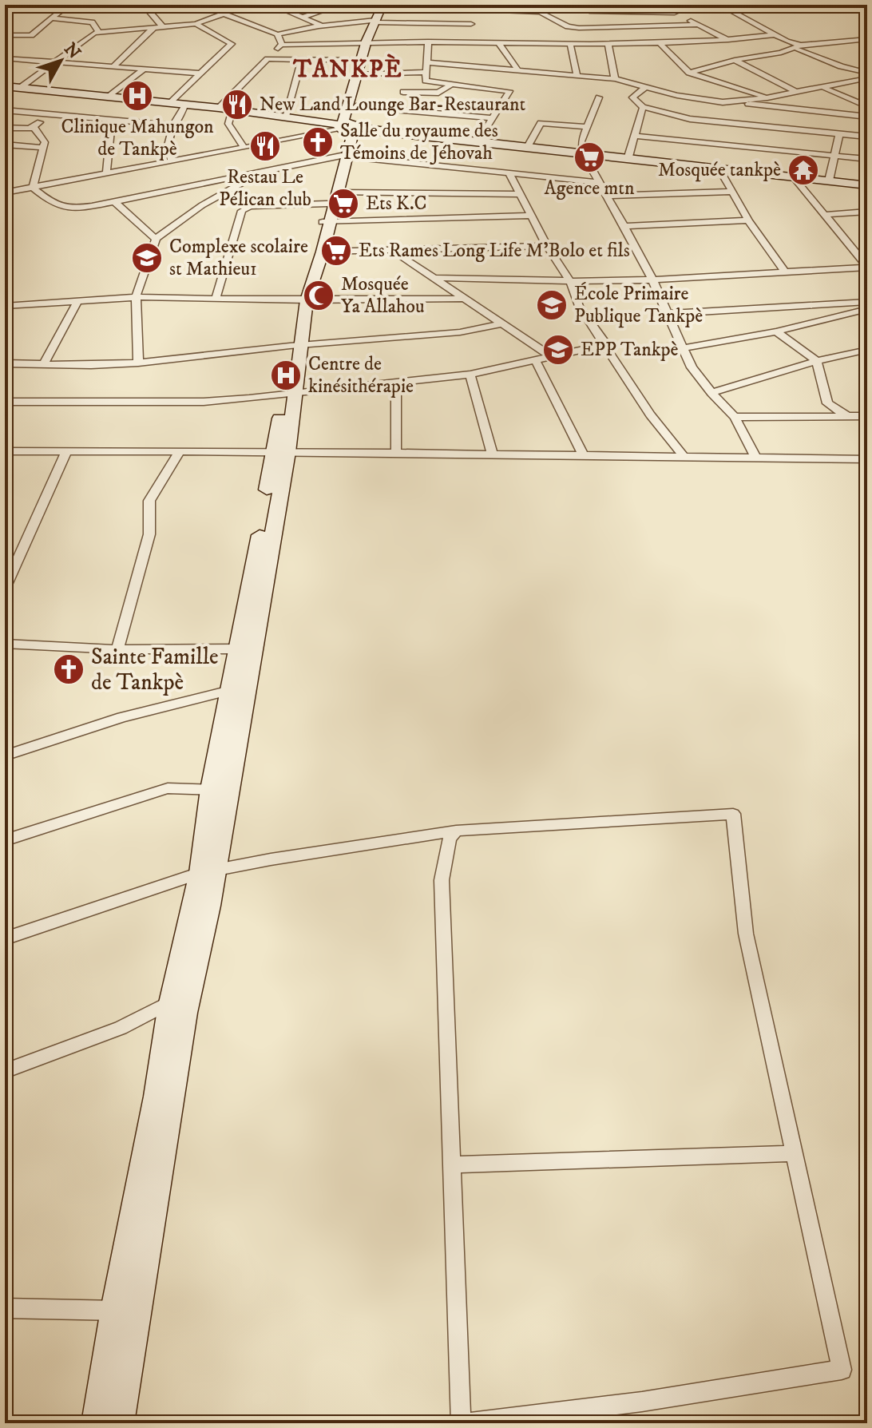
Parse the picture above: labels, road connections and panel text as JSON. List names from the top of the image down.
{
  "districts": ["TANKPÈ"],
  "places": {
    "hospital": ["Clinique Mahungon de Tankpè", "Centre de kinésithérapie"],
    "restaurant": ["New Land Lounge Bar-Restaurant", "Restau Le Pélican club"],
    "church": ["Salle du royaume des Témoins de Jéhovah", "Sainte Famille de Tankpè"],
    "supermarket": ["Agence mtn", "Ets K.C", "Ets Rames Long Life M'Bolo et fils"],
    "temple": ["Mosquée tankpè"],
    "school or university": ["Complexe scolaire st Mathieu1", "École Primaire Publique Tankpè", "EPP Tankpè"],
    "mosque": ["Mosquée Ya Allahou"]
  },
  "north": "top right"
}
